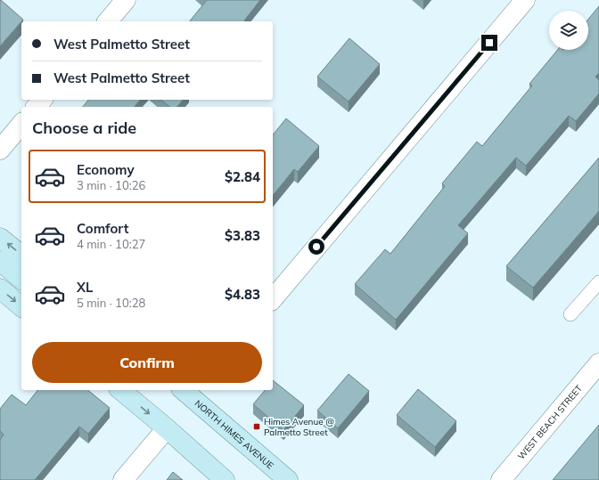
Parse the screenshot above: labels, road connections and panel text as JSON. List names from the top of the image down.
{
  "streets": {
    "street": ["WEST BEACH STREET", "NORTH HIMES AVENUE"]
  },
  "places": {
    "transit": ["Himes Avenue @ Palmetto Street"]
  },
  "page": {
    "banner": ["West Palmetto Street", "West Palmetto Street"],
    "heading": "Choose a ride",
    "list": [
      {
        "name": "Economy",
        "note": "3 min · 10:26",
        "value": "$2.84"
      },
      {
        "name": "Comfort",
        "note": "4 min · 10:27",
        "value": "$3.83"
      },
      {
        "name": "XL",
        "note": "5 min · 10:28",
        "value": "$4.83"
      }
    ],
    "buttons": "Confirm"
  }
}
